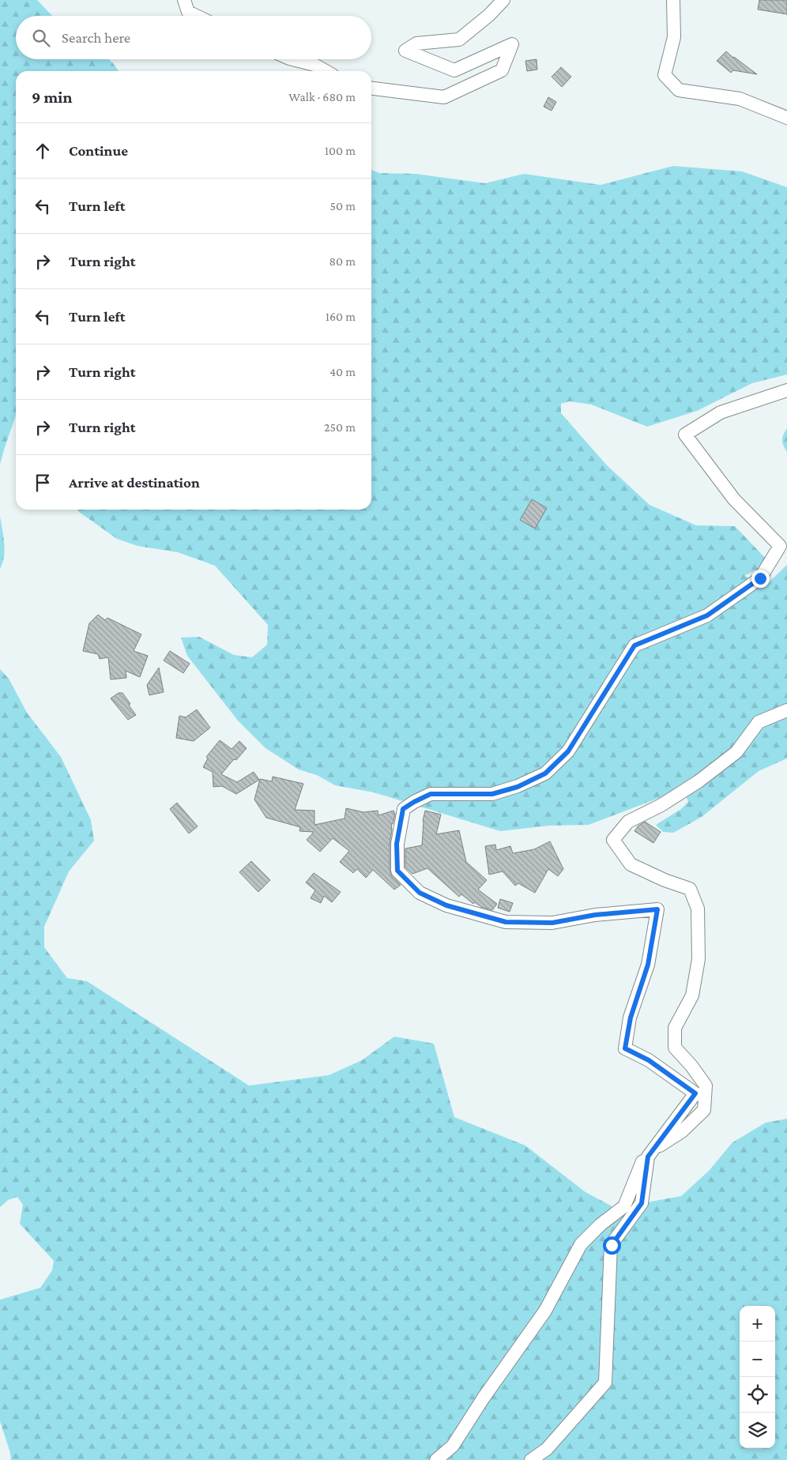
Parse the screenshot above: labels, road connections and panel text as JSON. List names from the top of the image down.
{
  "page": {
    "search": "Search here",
    "heading": ["9 min", "Walk · 680 m"],
    "list": [
      ["Continue", "100 m"],
      ["Turn left", "50 m"],
      ["Turn right", "80 m"],
      ["Turn left", "160 m"],
      ["Turn right", "40 m"],
      ["Turn right", "250 m"],
      "Arrive at destination"
    ],
    "map_buttons": ["+", "−"]
  }
}
